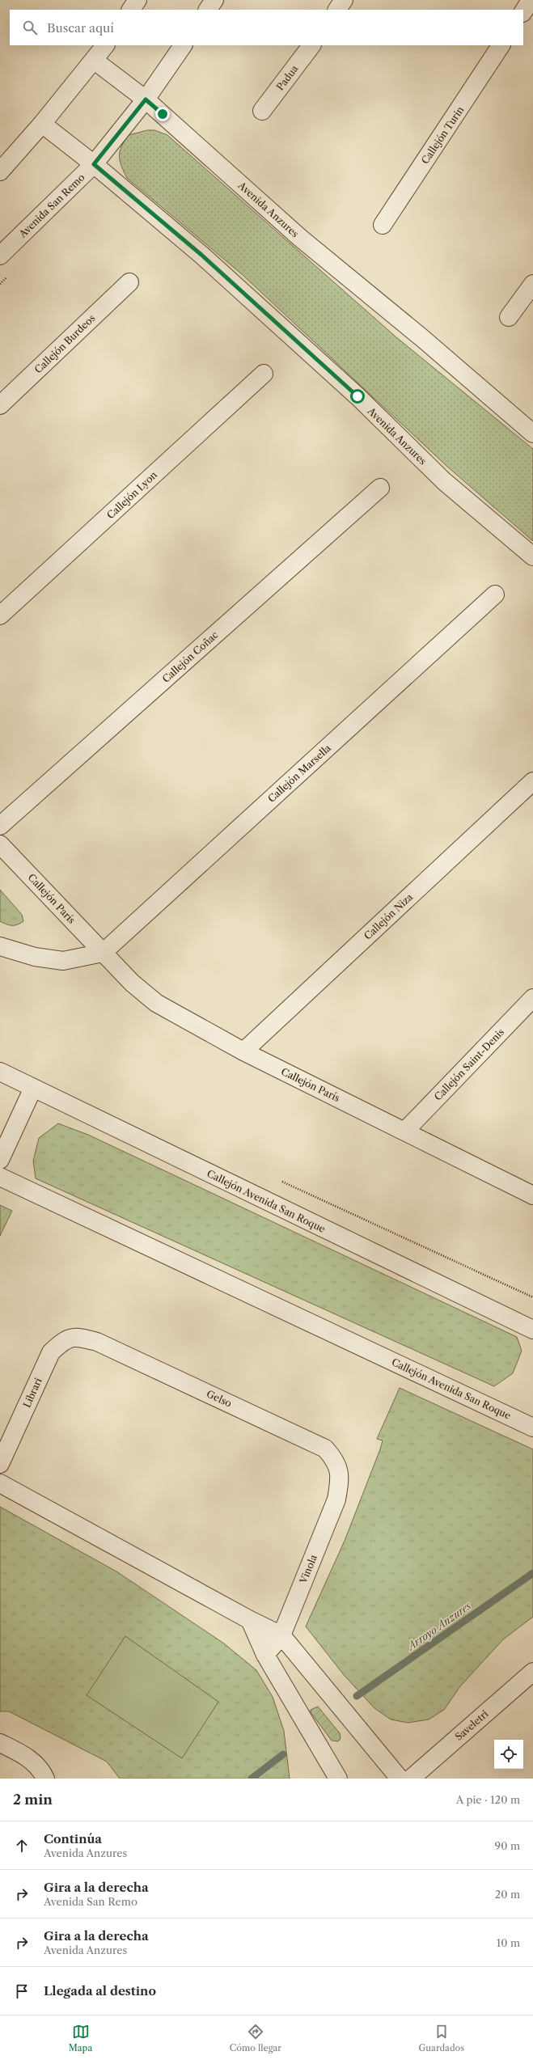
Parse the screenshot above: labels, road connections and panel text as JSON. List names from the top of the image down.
{
  "streets": {
    "street": [
      "Padua",
      "Callejón Turin",
      "Avenida San Remo",
      "Avenida Anzures",
      "Callejón Burdeos",
      "Callejón Lyon",
      "Callejón Coñac",
      "Callejón Marsella",
      "Callejón París",
      "Callejón Niza",
      "Callejón Saint-Denis",
      "Callejón Avenida San Roque",
      "Librari",
      "Gelso",
      "Vinola",
      "Saveletri"
    ]
  },
  "crossings": [
    ["Avenida San Remo", "Avenida Anzures"],
    ["Callejón Marsella", "Callejón París"],
    ["Callejón París", "Callejón Niza"],
    ["Callejón París", "Callejón Saint-Denis"],
    ["Librari", "Gelso"],
    ["Gelso", "Vinola"]
  ],
  "water": ["Arroyo Anzures"],
  "page": {
    "search": "Buscar aquí",
    "heading": ["2 min", "A pie · 120 m"],
    "list": [
      ["Continúa", "Avenida Anzures", "90 m"],
      ["Gira a la derecha", "Avenida San Remo", "20 m"],
      ["Gira a la derecha", "Avenida Anzures", "10 m"],
      "Llegada al destino"
    ],
    "nav": ["Mapa", "Cómo llegar", "Guardados"]
  }
}
